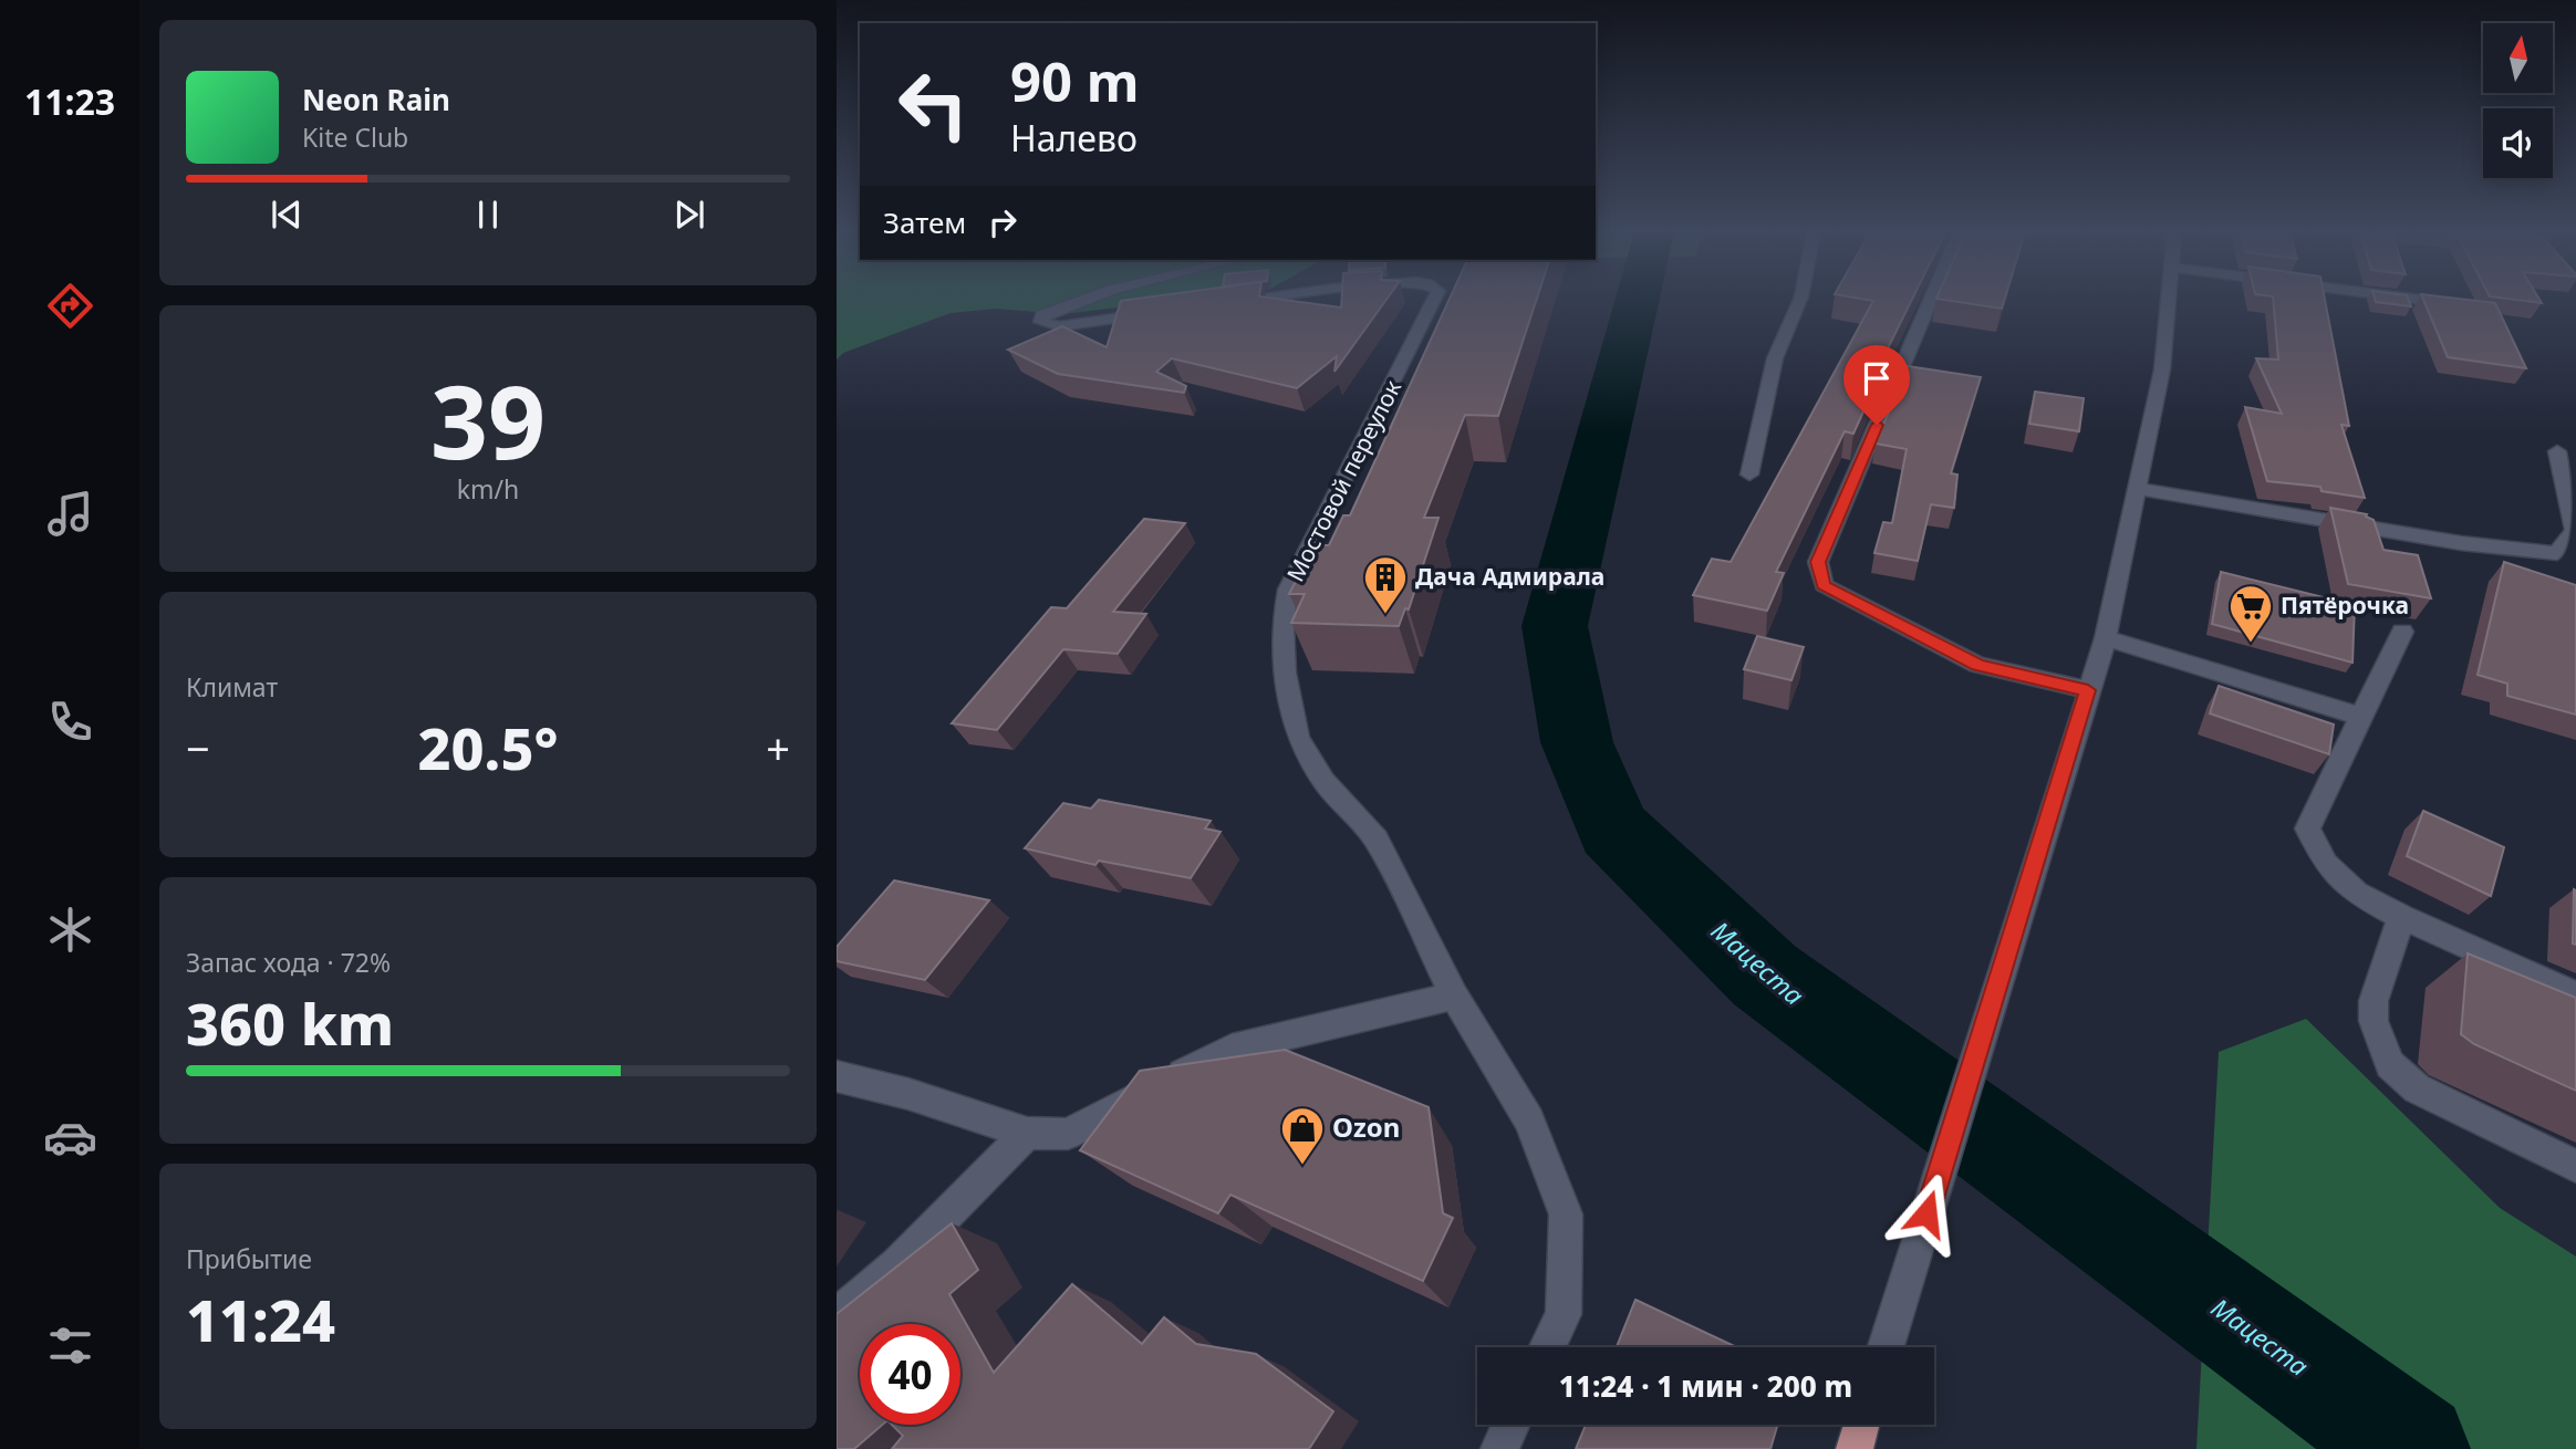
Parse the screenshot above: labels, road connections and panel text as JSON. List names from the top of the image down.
{
  "streets": {
    "street": ["Мостовой переулок"]
  },
  "water": ["Мацеста"],
  "places": {
    "building": ["Дача Адмирала"],
    "supermarket": ["Пятёрочка"],
    "shop": ["Ozon"]
  },
  "north": "top",
  "page": {
    "tabs": "11:23",
    "turn": ["90 m", "Налево"],
    "song": ["Neon Rain", "Kite Club"],
    "then": "Затем",
    "tile": [
      ["39", "km/h"],
      "Климат",
      ["Запас хода · 72%", "360 km"],
      ["Прибытие", "11:24"]
    ],
    "heat": ["−", "20.5°", "+"],
    "limit": "40",
    "trip": "11:24 · 1 мин · 200 m"
  }
}
